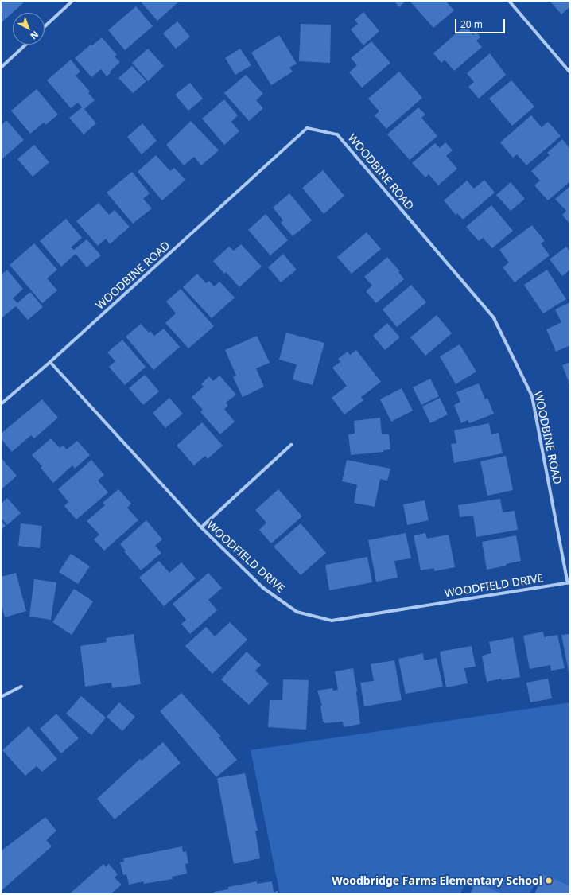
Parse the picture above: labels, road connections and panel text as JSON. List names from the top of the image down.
{
  "streets": {
    "street": ["WOODBINE ROAD", "WOODFIELD DRIVE"]
  },
  "crossings": [
    ["WOODBINE ROAD", "WOODFIELD DRIVE"]
  ],
  "places": ["Woodbridge Farms Elementary School"],
  "scale_bar": "20 m",
  "north": "bottom right"
}
